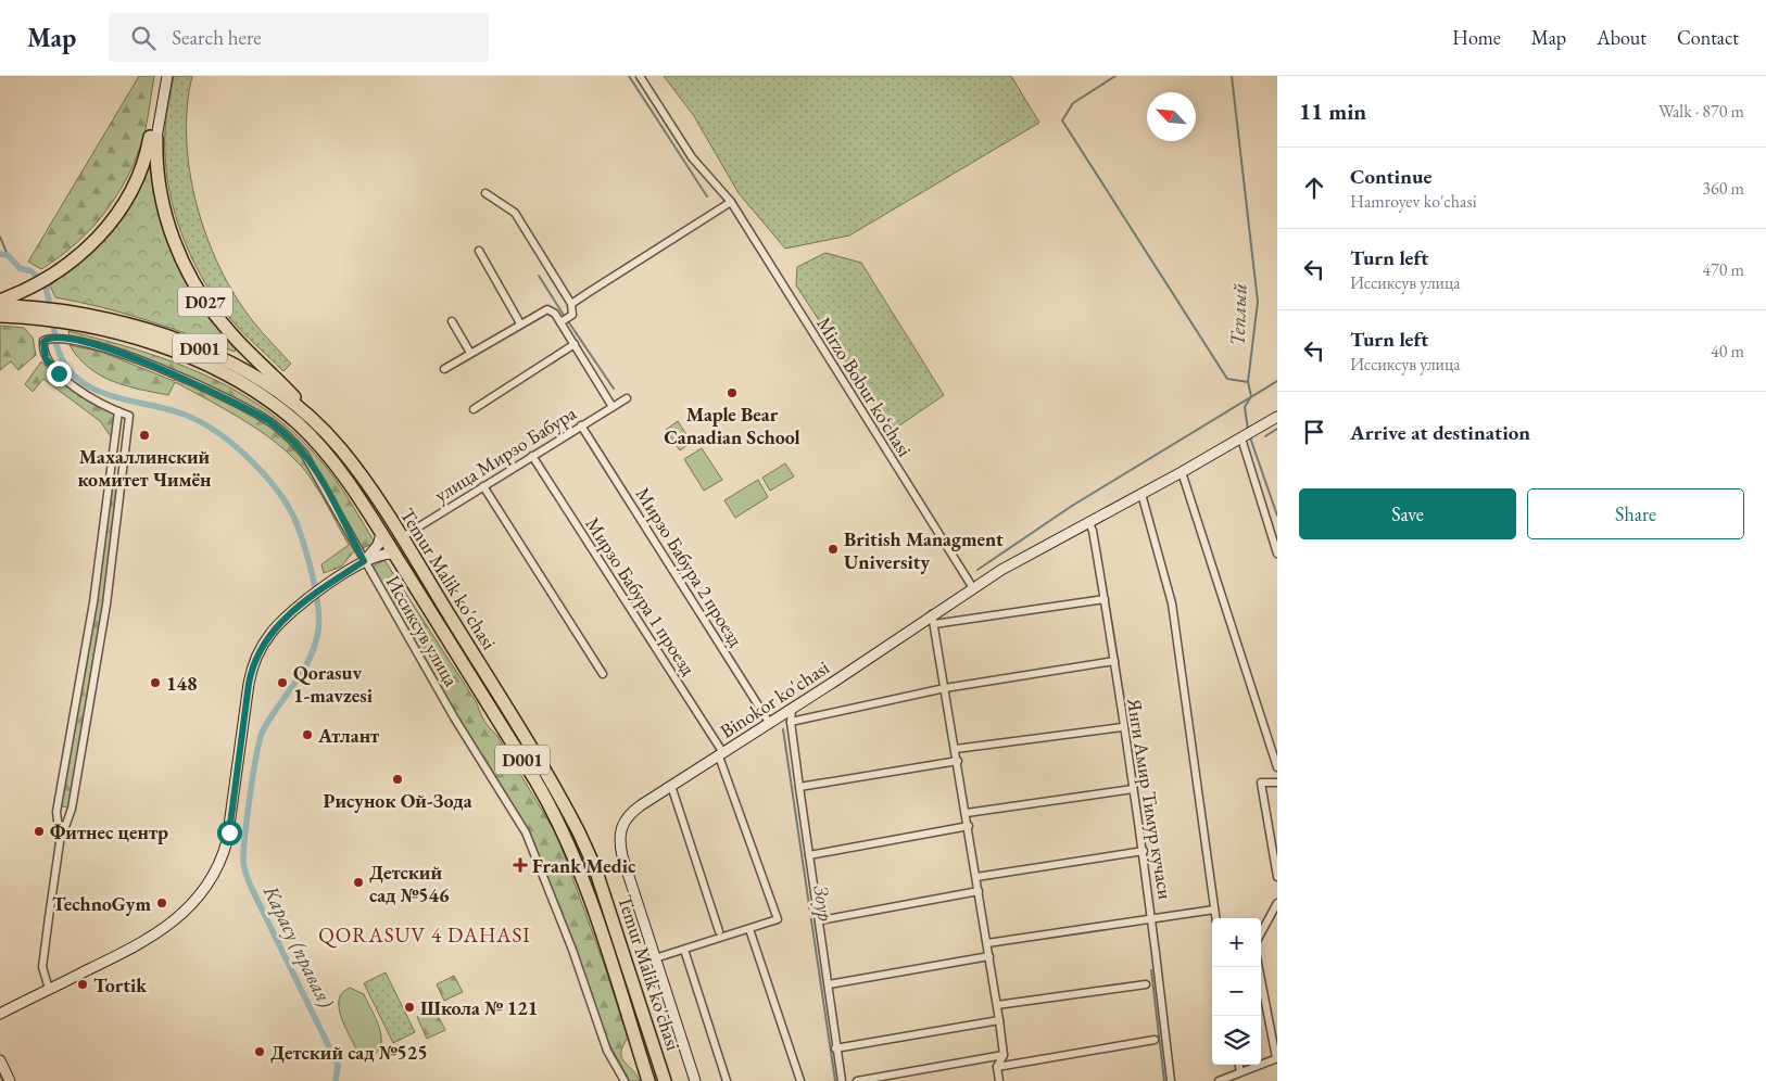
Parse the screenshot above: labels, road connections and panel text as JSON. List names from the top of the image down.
{
  "streets": {
    "highway": ["D027", "D001", "Temur Malik ko'chasi"],
    "main road": ["Binokor ko'chasi"],
    "street": [
      "Mirzo Bobur ko‘chasi",
      "улица Мирзо Бабура",
      "Мирзо Бабура 2 проезд",
      "Мирзо Бабура 1 проезд",
      "Иссиксув улица",
      "Янги Амир Тимур кучаси"
    ]
  },
  "crossings": [
    ["D027", "Temur Malik ko'chasi"],
    ["Mirzo Bobur ko‘chasi", "Binokor ko'chasi"],
    ["улица Мирзо Бабура", "Мирзо Бабура 2 проезд"],
    ["улица Мирзо Бабура", "Temur Malik ko'chasi"],
    ["улица Мирзо Бабура", "Мирзо Бабура 1 проезд"],
    ["Мирзо Бабура 2 проезд", "Binokor ko'chasi"],
    ["Мирзо Бабура 1 проезд", "Binokor ko'chasi"],
    ["Binokor ko'chasi", "Янги Амир Тимур кучаси"]
  ],
  "districts": ["QORASUV 4 DAHASI"],
  "water": ["Теплый", "Зоур", "Карасу (правая)"],
  "places": {
    "other": [
      "Maple Bear Canadian School",
      "Махаллинский комитет Чимён",
      "British Managment University",
      "148",
      "Qorasuv 1-mavzesi",
      "Атлант",
      "Рисунок Ой-Зода",
      "Фитнес центр",
      "Детский сад №546",
      "TechnoGym",
      "Tortik",
      "Школа № 121",
      "Детский сад №525"
    ],
    "health": ["Frank Medic"]
  },
  "north": "top left",
  "page": {
    "header": "Map",
    "search": "Search here",
    "nav": [
      "Home",
      "Map",
      "About",
      "Contact"
    ],
    "heading": ["11 min", "Walk · 870 m"],
    "list": [
      ["Continue", "Hamroyev ko'chasi", "360 m"],
      ["Turn left", "Иссиксув улица", "470 m"],
      ["Turn left", "Иссиксув улица", "40 m"],
      "Arrive at destination"
    ],
    "buttons": ["Save", "Share"],
    "map_buttons": ["+", "−"]
  }
}
